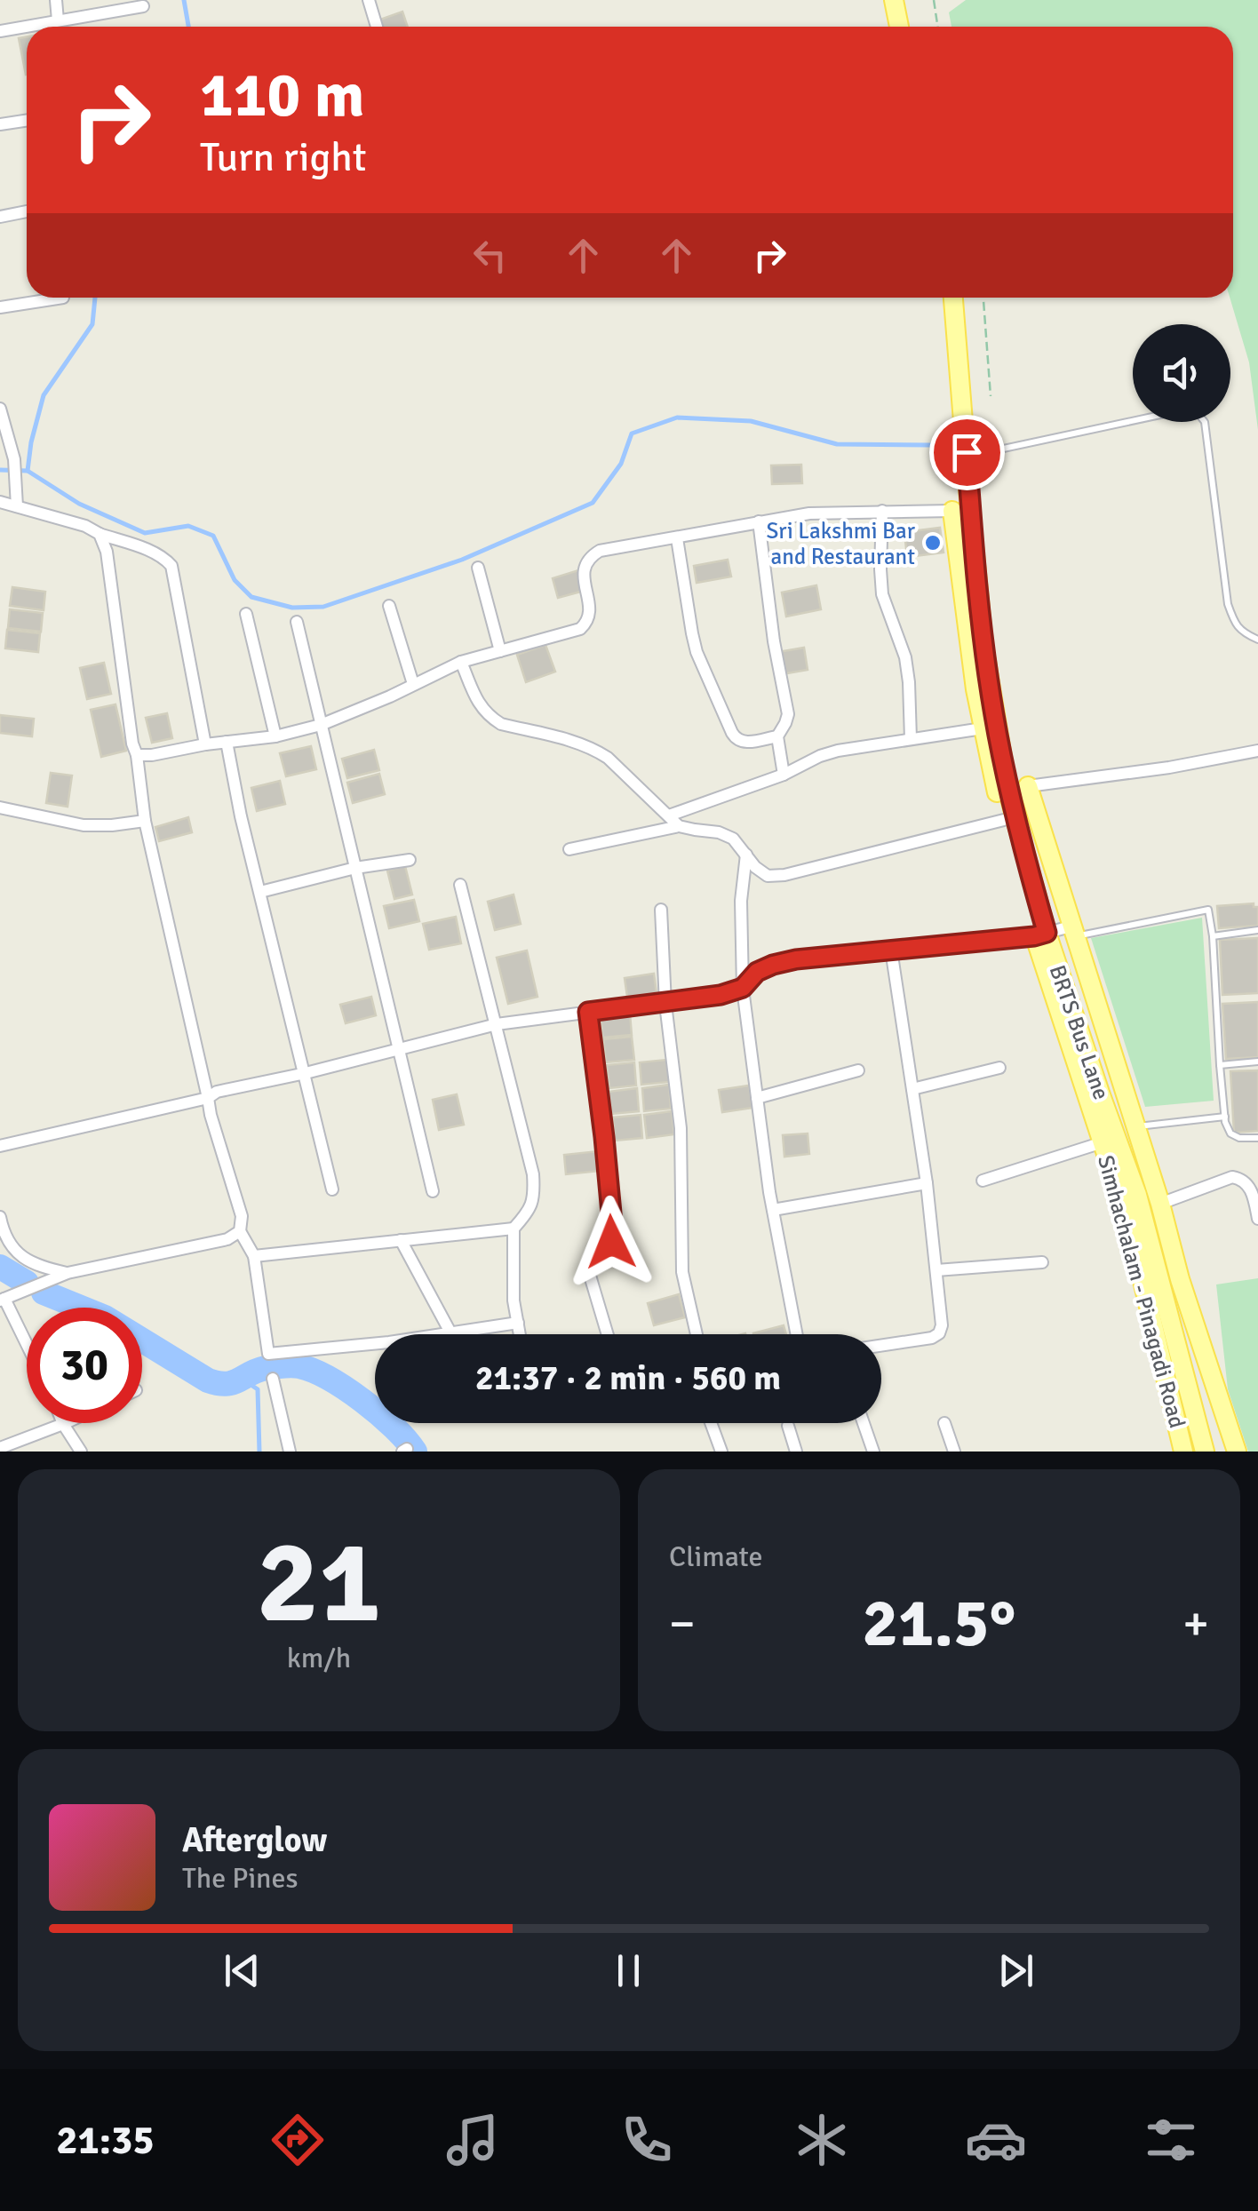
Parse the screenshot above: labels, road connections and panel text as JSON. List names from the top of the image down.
{
  "streets": {
    "main road": ["BRTS Bus Lane", "Simhachalam - Pinagadi Road"]
  },
  "crossings": [
    ["BRTS Bus Lane", "Simhachalam - Pinagadi Road"]
  ],
  "places": ["Sri Lakshmi Bar and Restaurant"],
  "page": {
    "turn": ["110 m", "Turn right"],
    "limit": "30",
    "trip": "21:37 · 2 min · 560 m",
    "tile": [
      ["21", "km/h"],
      "Climate"
    ],
    "heat": ["−", "21.5°", "+"],
    "song": ["Afterglow", "The Pines"],
    "tabs": "21:35"
  }
}
